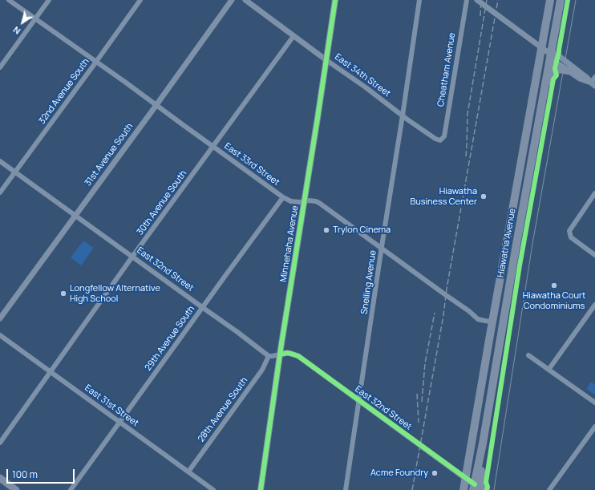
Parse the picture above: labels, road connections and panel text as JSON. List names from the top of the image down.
{
  "streets": {
    "highway": ["Hiawatha Avenue"],
    "main road": ["Minnehaha Avenue"],
    "street": [
      "Cheatham Avenue",
      "East 34th Street",
      "32nd Avenue South",
      "31st Avenue South",
      "East 33rd Street",
      "30th Avenue South",
      "East 32nd Street",
      "Snelling Avenue",
      "29th Avenue South",
      "East 31st Street",
      "28th Avenue South"
    ]
  },
  "crossings": [
    ["Cheatham Avenue", "East 34th Street"],
    ["East 34th Street", "30th Avenue South"],
    ["East 34th Street", "Minnehaha Avenue"],
    ["East 34th Street", "Snelling Avenue"],
    ["32nd Avenue South", "East 33rd Street"],
    ["32nd Avenue South", "East 32nd Street"],
    ["31st Avenue South", "East 33rd Street"],
    ["31st Avenue South", "East 32nd Street"],
    ["East 33rd Street", "30th Avenue South"],
    ["East 33rd Street", "Hiawatha Avenue"],
    ["East 33rd Street", "Minnehaha Avenue"],
    ["East 33rd Street", "Snelling Avenue"],
    ["East 33rd Street", "29th Avenue South"],
    ["30th Avenue South", "East 32nd Street"],
    ["30th Avenue South", "East 31st Street"],
    ["Hiawatha Avenue", "East 32nd Street"],
    ["Minnehaha Avenue", "East 32nd Street"],
    ["East 32nd Street", "Snelling Avenue"],
    ["East 32nd Street", "29th Avenue South"],
    ["East 32nd Street", "28th Avenue South"],
    ["29th Avenue South", "East 31st Street"],
    ["East 31st Street", "28th Avenue South"]
  ],
  "places": [
    "Hiawatha Business Center",
    "Trylon Cinema",
    "Hiawatha Court Condominiums",
    "Longfellow Alternative High School",
    "Acme Foundry"
  ],
  "scale_bar": "100 m",
  "north": "bottom left"
}
